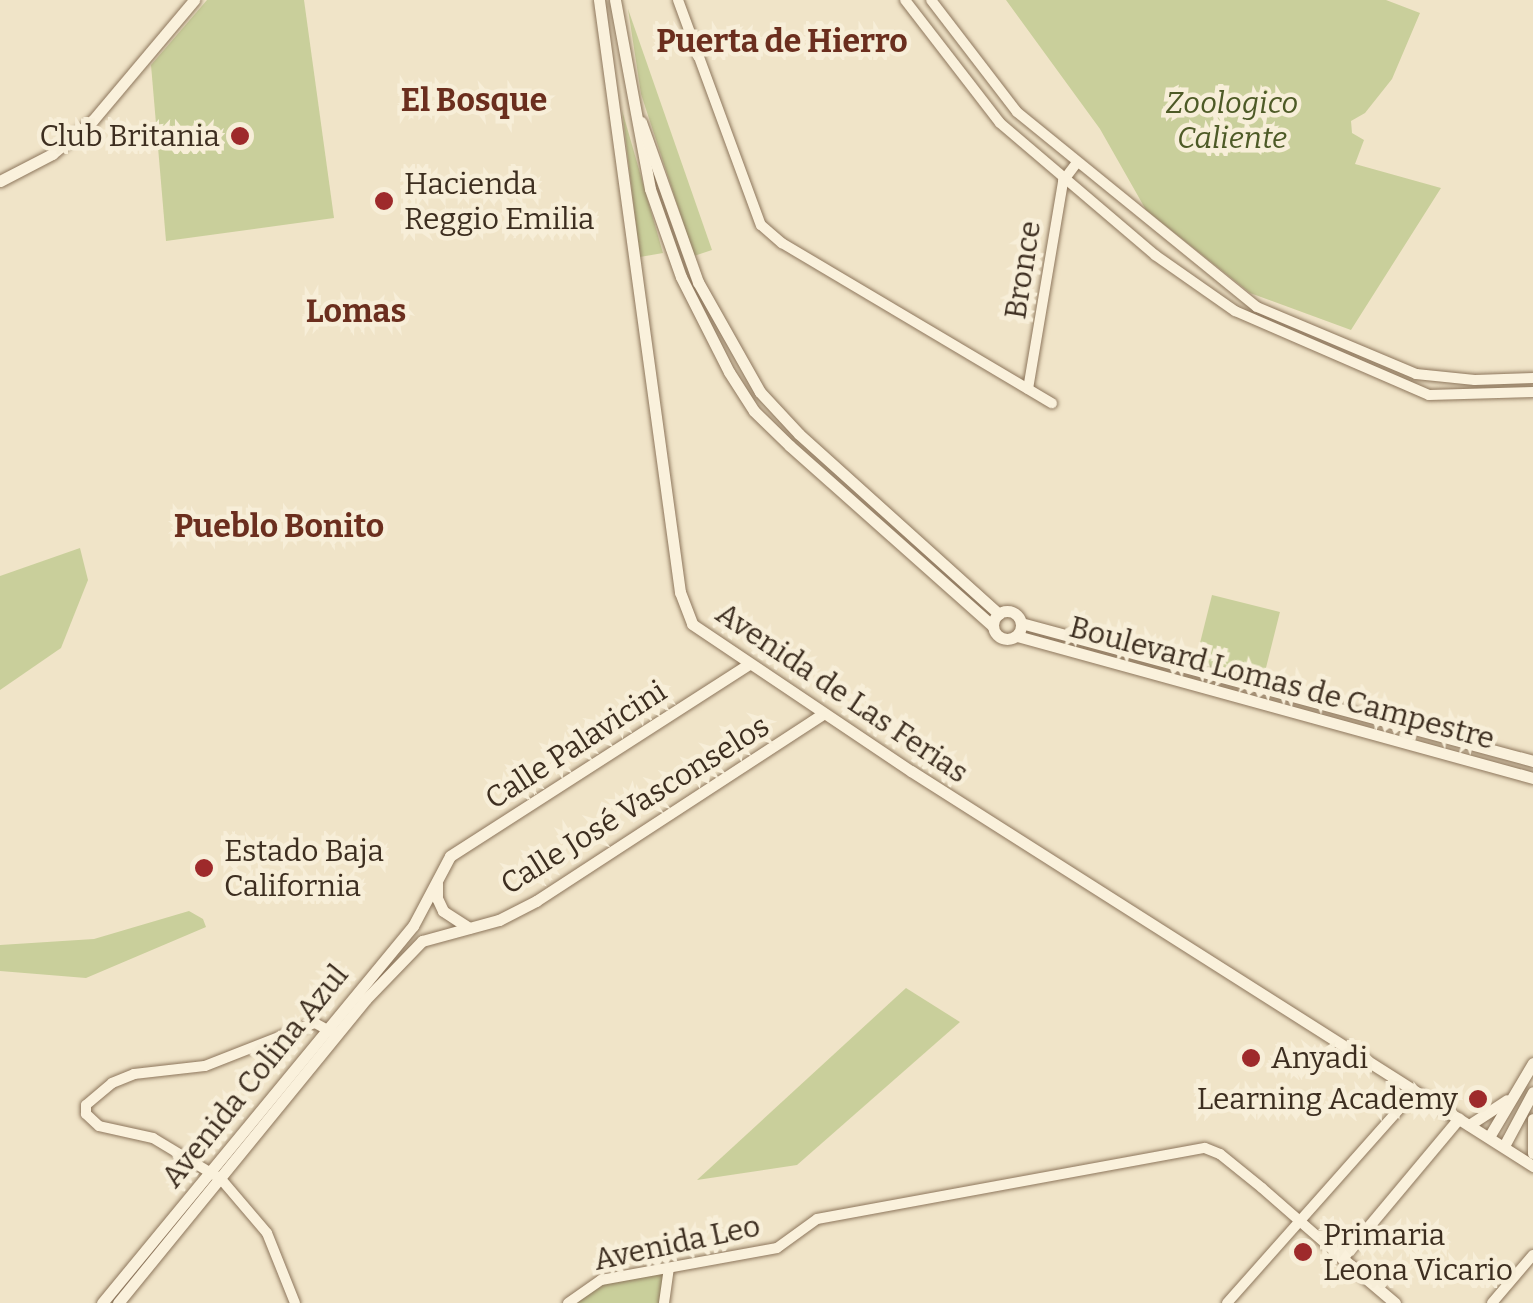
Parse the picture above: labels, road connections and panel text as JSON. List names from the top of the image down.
{
  "streets": {
    "main road": [
      "Boulevard Lomas de Campestre",
      "Avenida de Las Ferias",
      "Calle Palavicini",
      "Calle José Vasconselos",
      "Avenida Colina Azul"
    ],
    "street": ["Bronce", "Avenida Leo"]
  },
  "crossings": [
    ["Avenida de Las Ferias", "Calle Palavicini"],
    ["Avenida de Las Ferias", "Calle José Vasconselos"],
    ["Calle Palavicini", "Avenida Colina Azul"],
    ["Calle José Vasconselos", "Avenida Colina Azul"]
  ],
  "districts": [
    "Puerta de Hierro",
    "El Bosque",
    "Lomas",
    "Pueblo Bonito"
  ],
  "parks": ["Zoologico Caliente"],
  "places": [
    "Club Britania",
    "Hacienda Reggio Emilia",
    "Estado Baja California",
    "Anyadi",
    "Learning Academy",
    "Primaria Leona Vicario"
  ]
}
